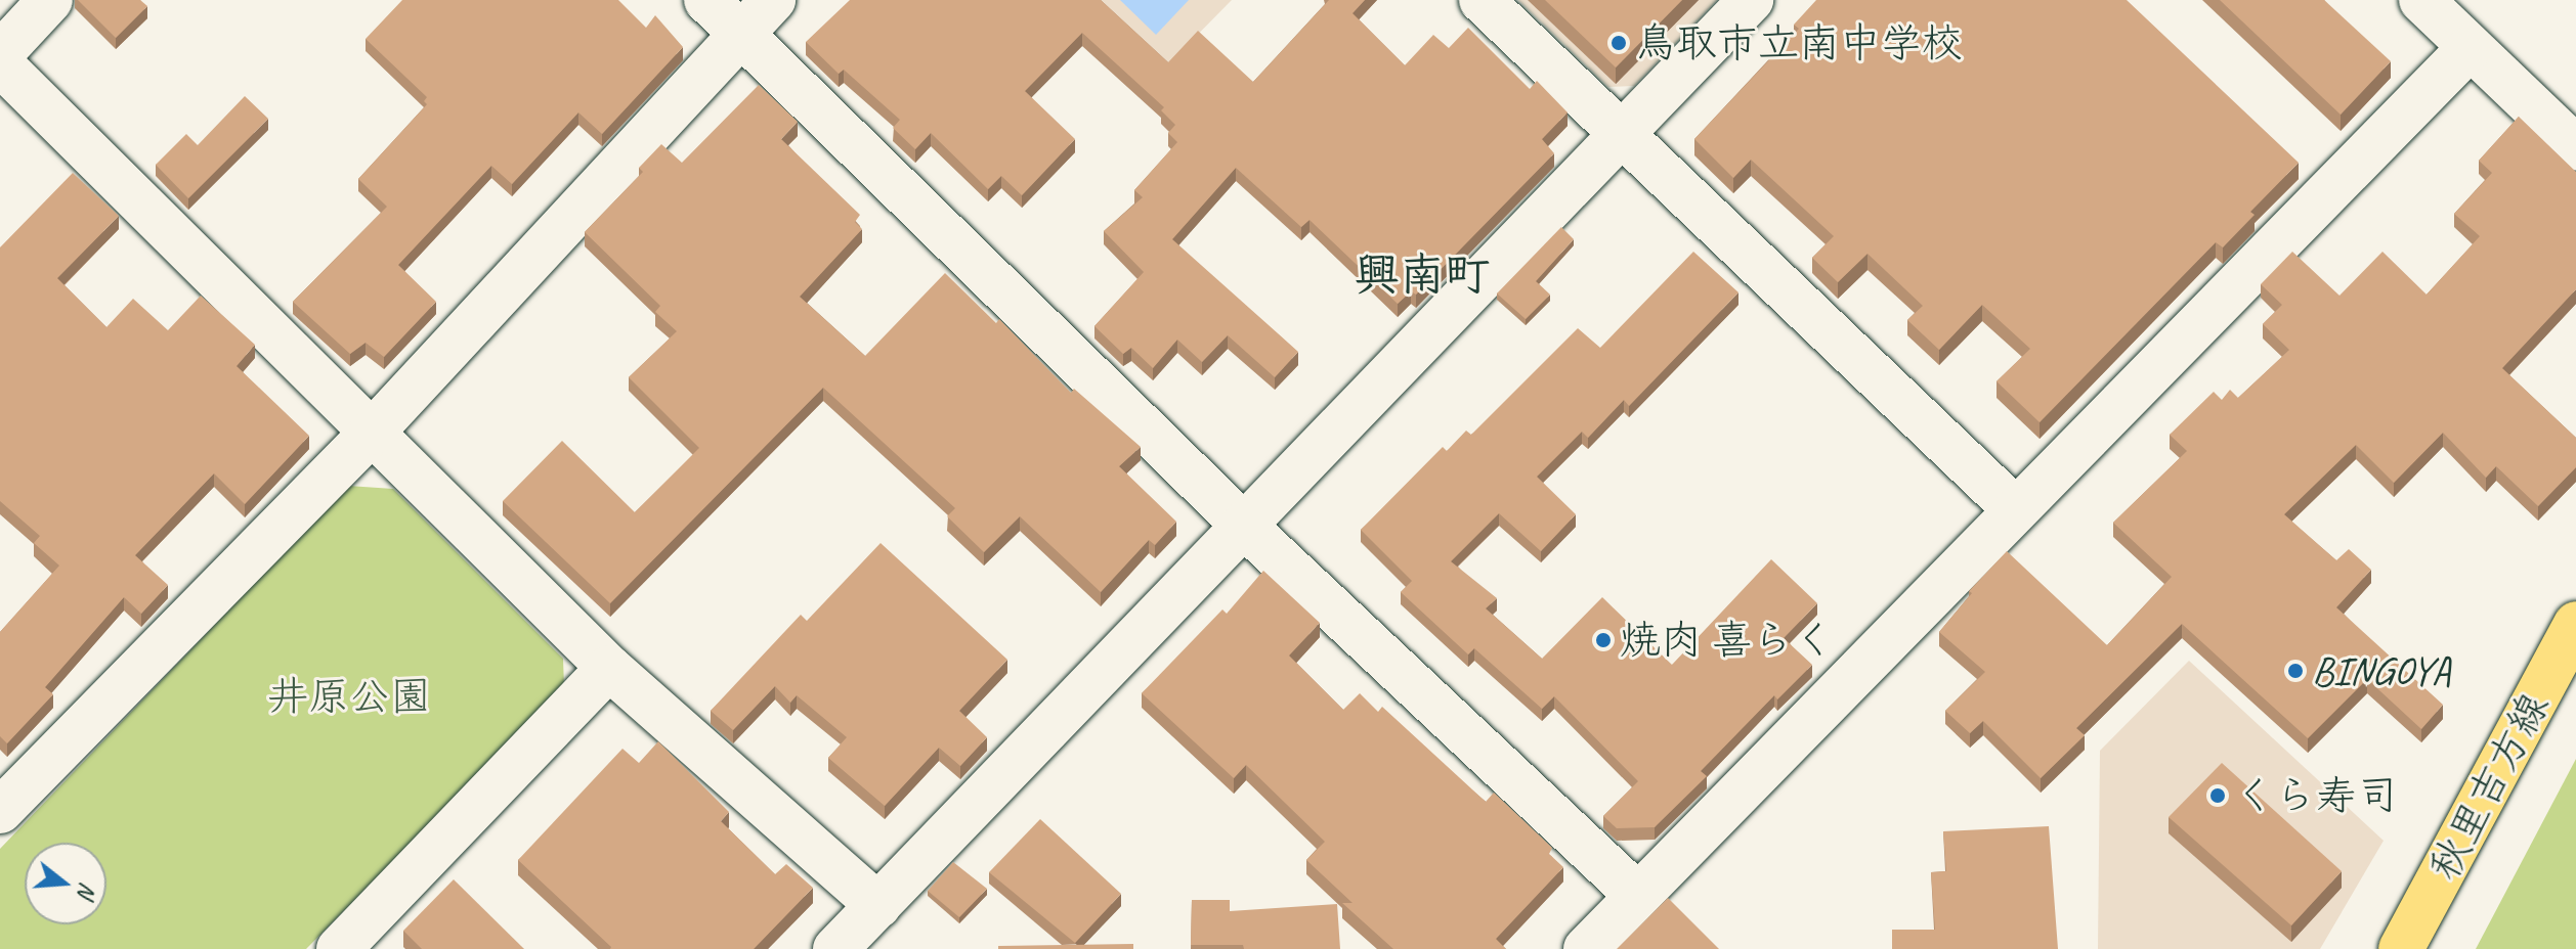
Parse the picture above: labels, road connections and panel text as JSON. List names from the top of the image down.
{
  "streets": {
    "main road": ["秋里吉方線"]
  },
  "districts": ["興南町"],
  "parks": ["井原公園"],
  "places": [
    "鳥取市立南中学校",
    "焼肉 喜らく",
    "BINGOYA",
    "くら寿司"
  ],
  "north": "right"
}
